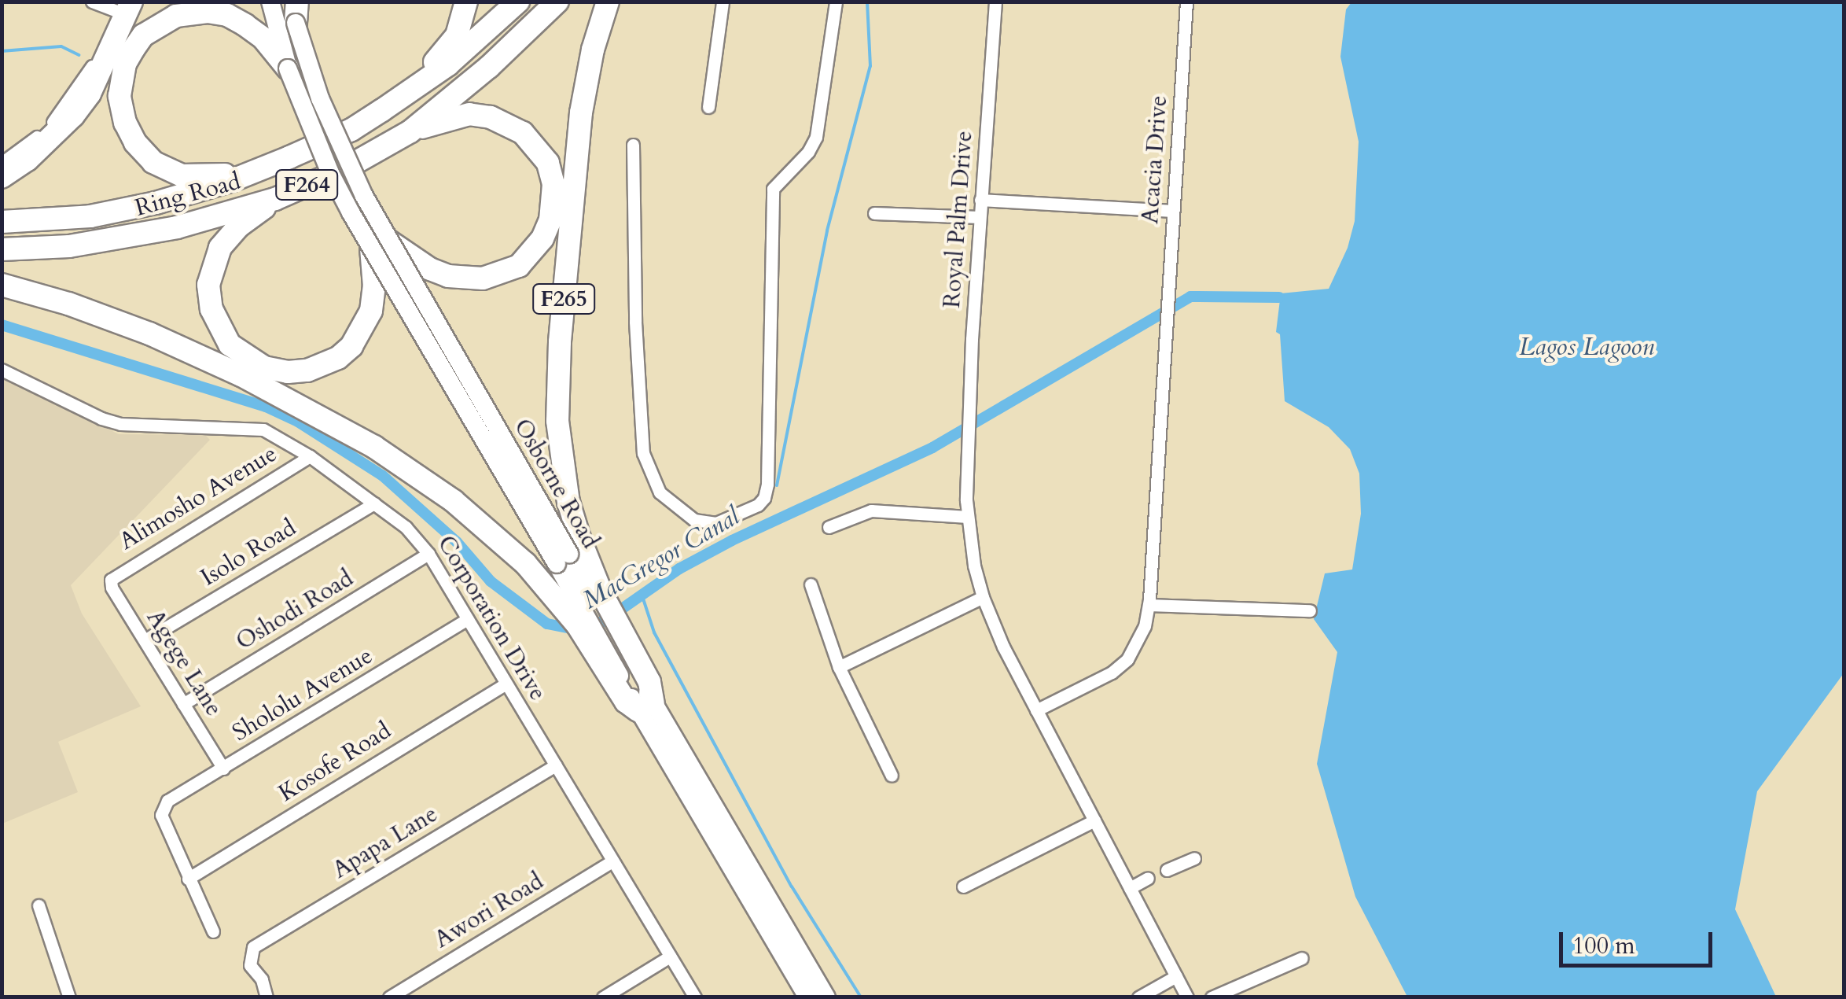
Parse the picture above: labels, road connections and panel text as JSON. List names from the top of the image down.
{
  "streets": {
    "highway": ["F264", "Ring Road", "F265"],
    "main road": ["Osborne Road"],
    "street": [
      "Acacia Drive",
      "Royal Palm Drive",
      "Alimosho Avenue",
      "Isolo Road",
      "Oshodi Road",
      "Corporation Drive",
      "Agege Lane",
      "Shololu Avenue",
      "Kosofe Road",
      "Apapa Lane",
      "Awori Road"
    ]
  },
  "crossings": [
    ["Acacia Drive", "Royal Palm Drive"],
    ["Ring Road", "F265"],
    ["F265", "Osborne Road"],
    ["Alimosho Avenue", "Corporation Drive"],
    ["Alimosho Avenue", "Agege Lane"],
    ["Isolo Road", "Corporation Drive"],
    ["Isolo Road", "Agege Lane"],
    ["Oshodi Road", "Corporation Drive"],
    ["Oshodi Road", "Agege Lane"],
    ["Corporation Drive", "Shololu Avenue"],
    ["Corporation Drive", "Kosofe Road"],
    ["Corporation Drive", "Apapa Lane"],
    ["Corporation Drive", "Awori Road"],
    ["Agege Lane", "Shololu Avenue"],
    ["Shololu Avenue", "Kosofe Road"]
  ],
  "water": ["Lagos Lagoon", "MacGregor Canal"],
  "scale_bar": "100 m"
}
